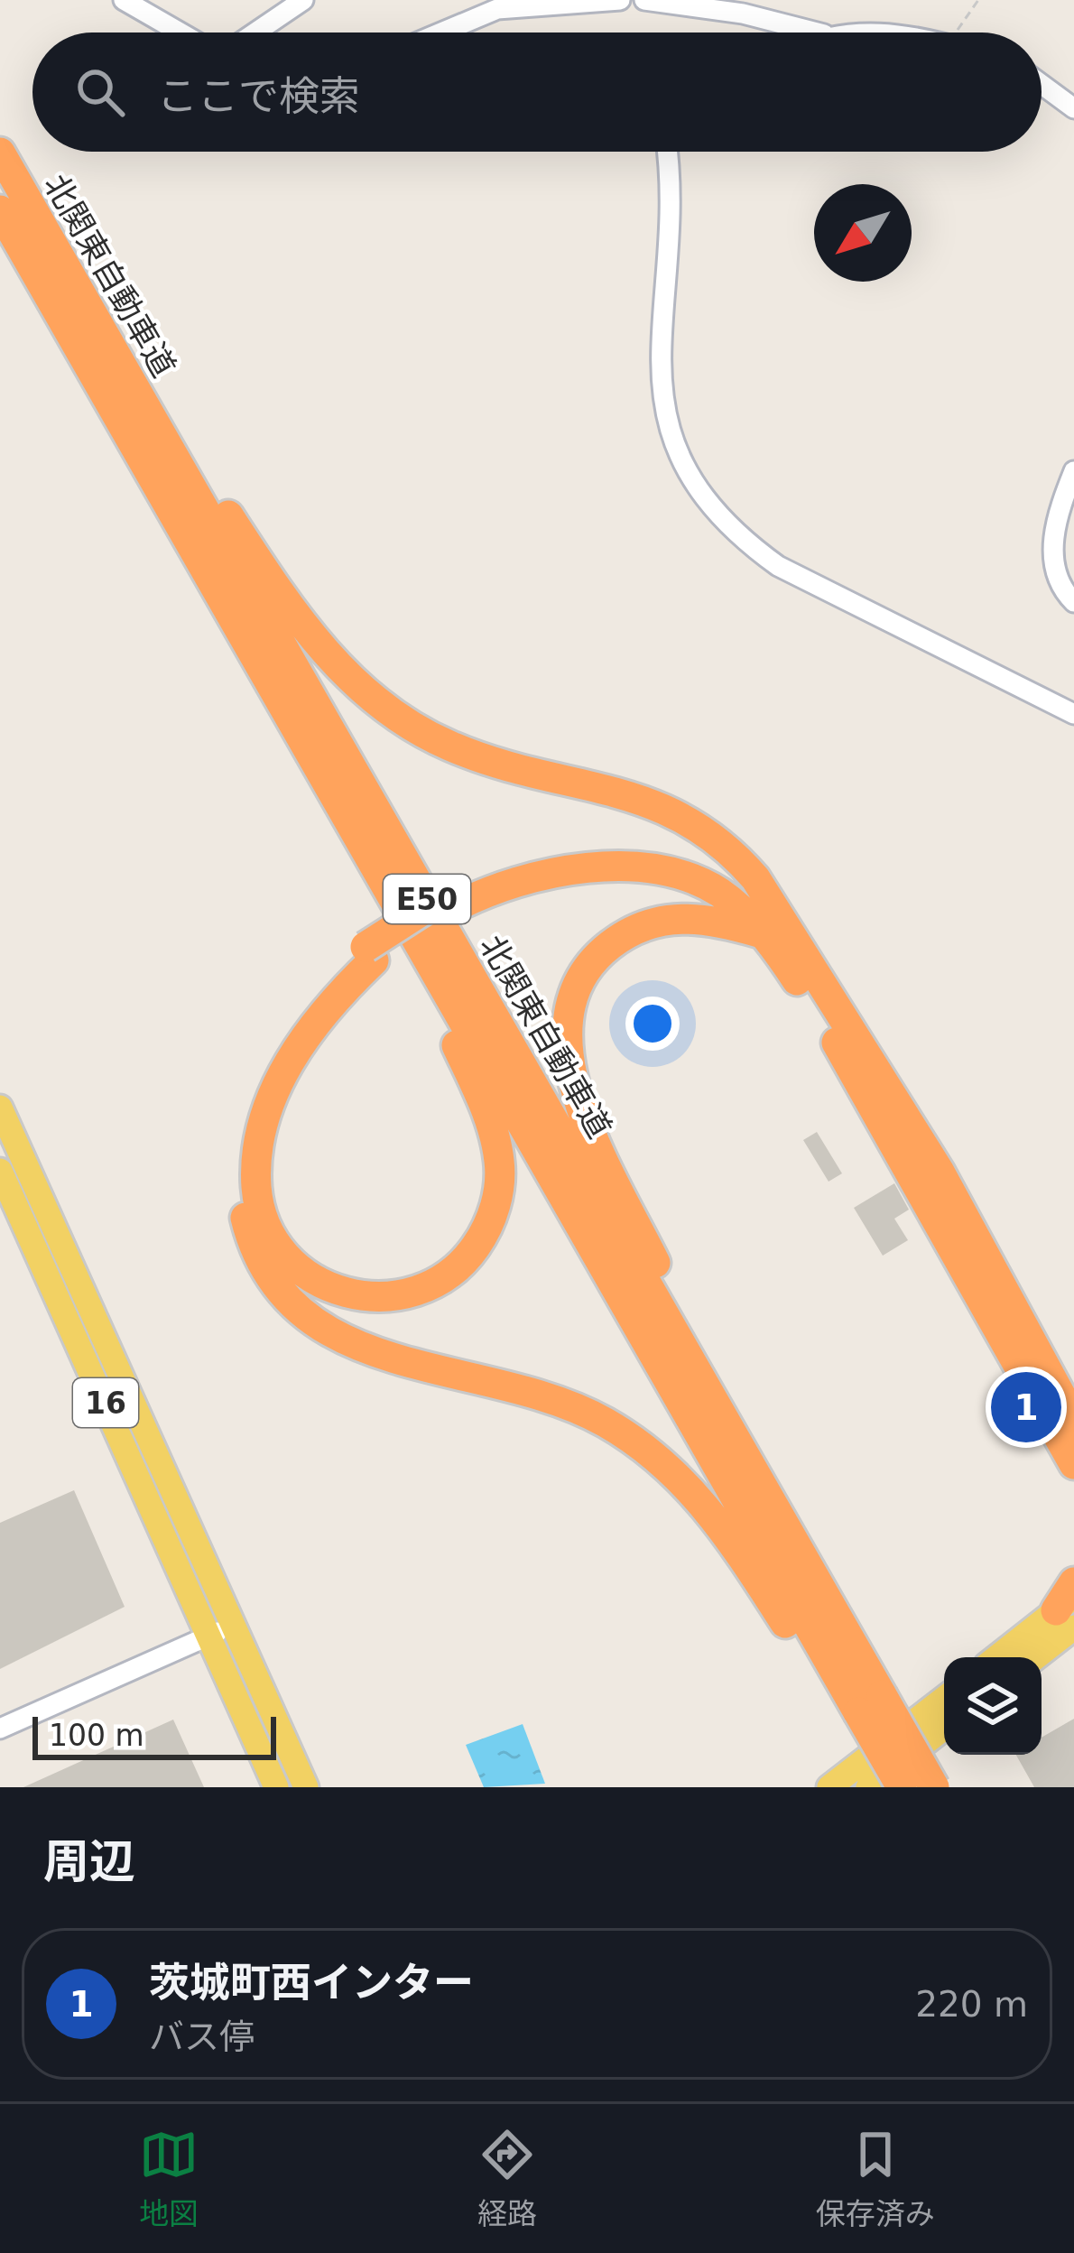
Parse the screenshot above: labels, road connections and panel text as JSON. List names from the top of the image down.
{
  "streets": {
    "highway": ["北関東自動車道", "E50"],
    "main road": ["16"]
  },
  "scale_bar": "100 m",
  "north": "bottom left",
  "page": {
    "search": "ここで検索",
    "pins": "1",
    "scale": "100 m",
    "heading": "周辺",
    "list": [
      {
        "mark": "1",
        "name": "茨城町西インター",
        "note": "バス停",
        "value": "220 m"
      }
    ],
    "nav": ["地図", "経路", "保存済み"]
  }
}
